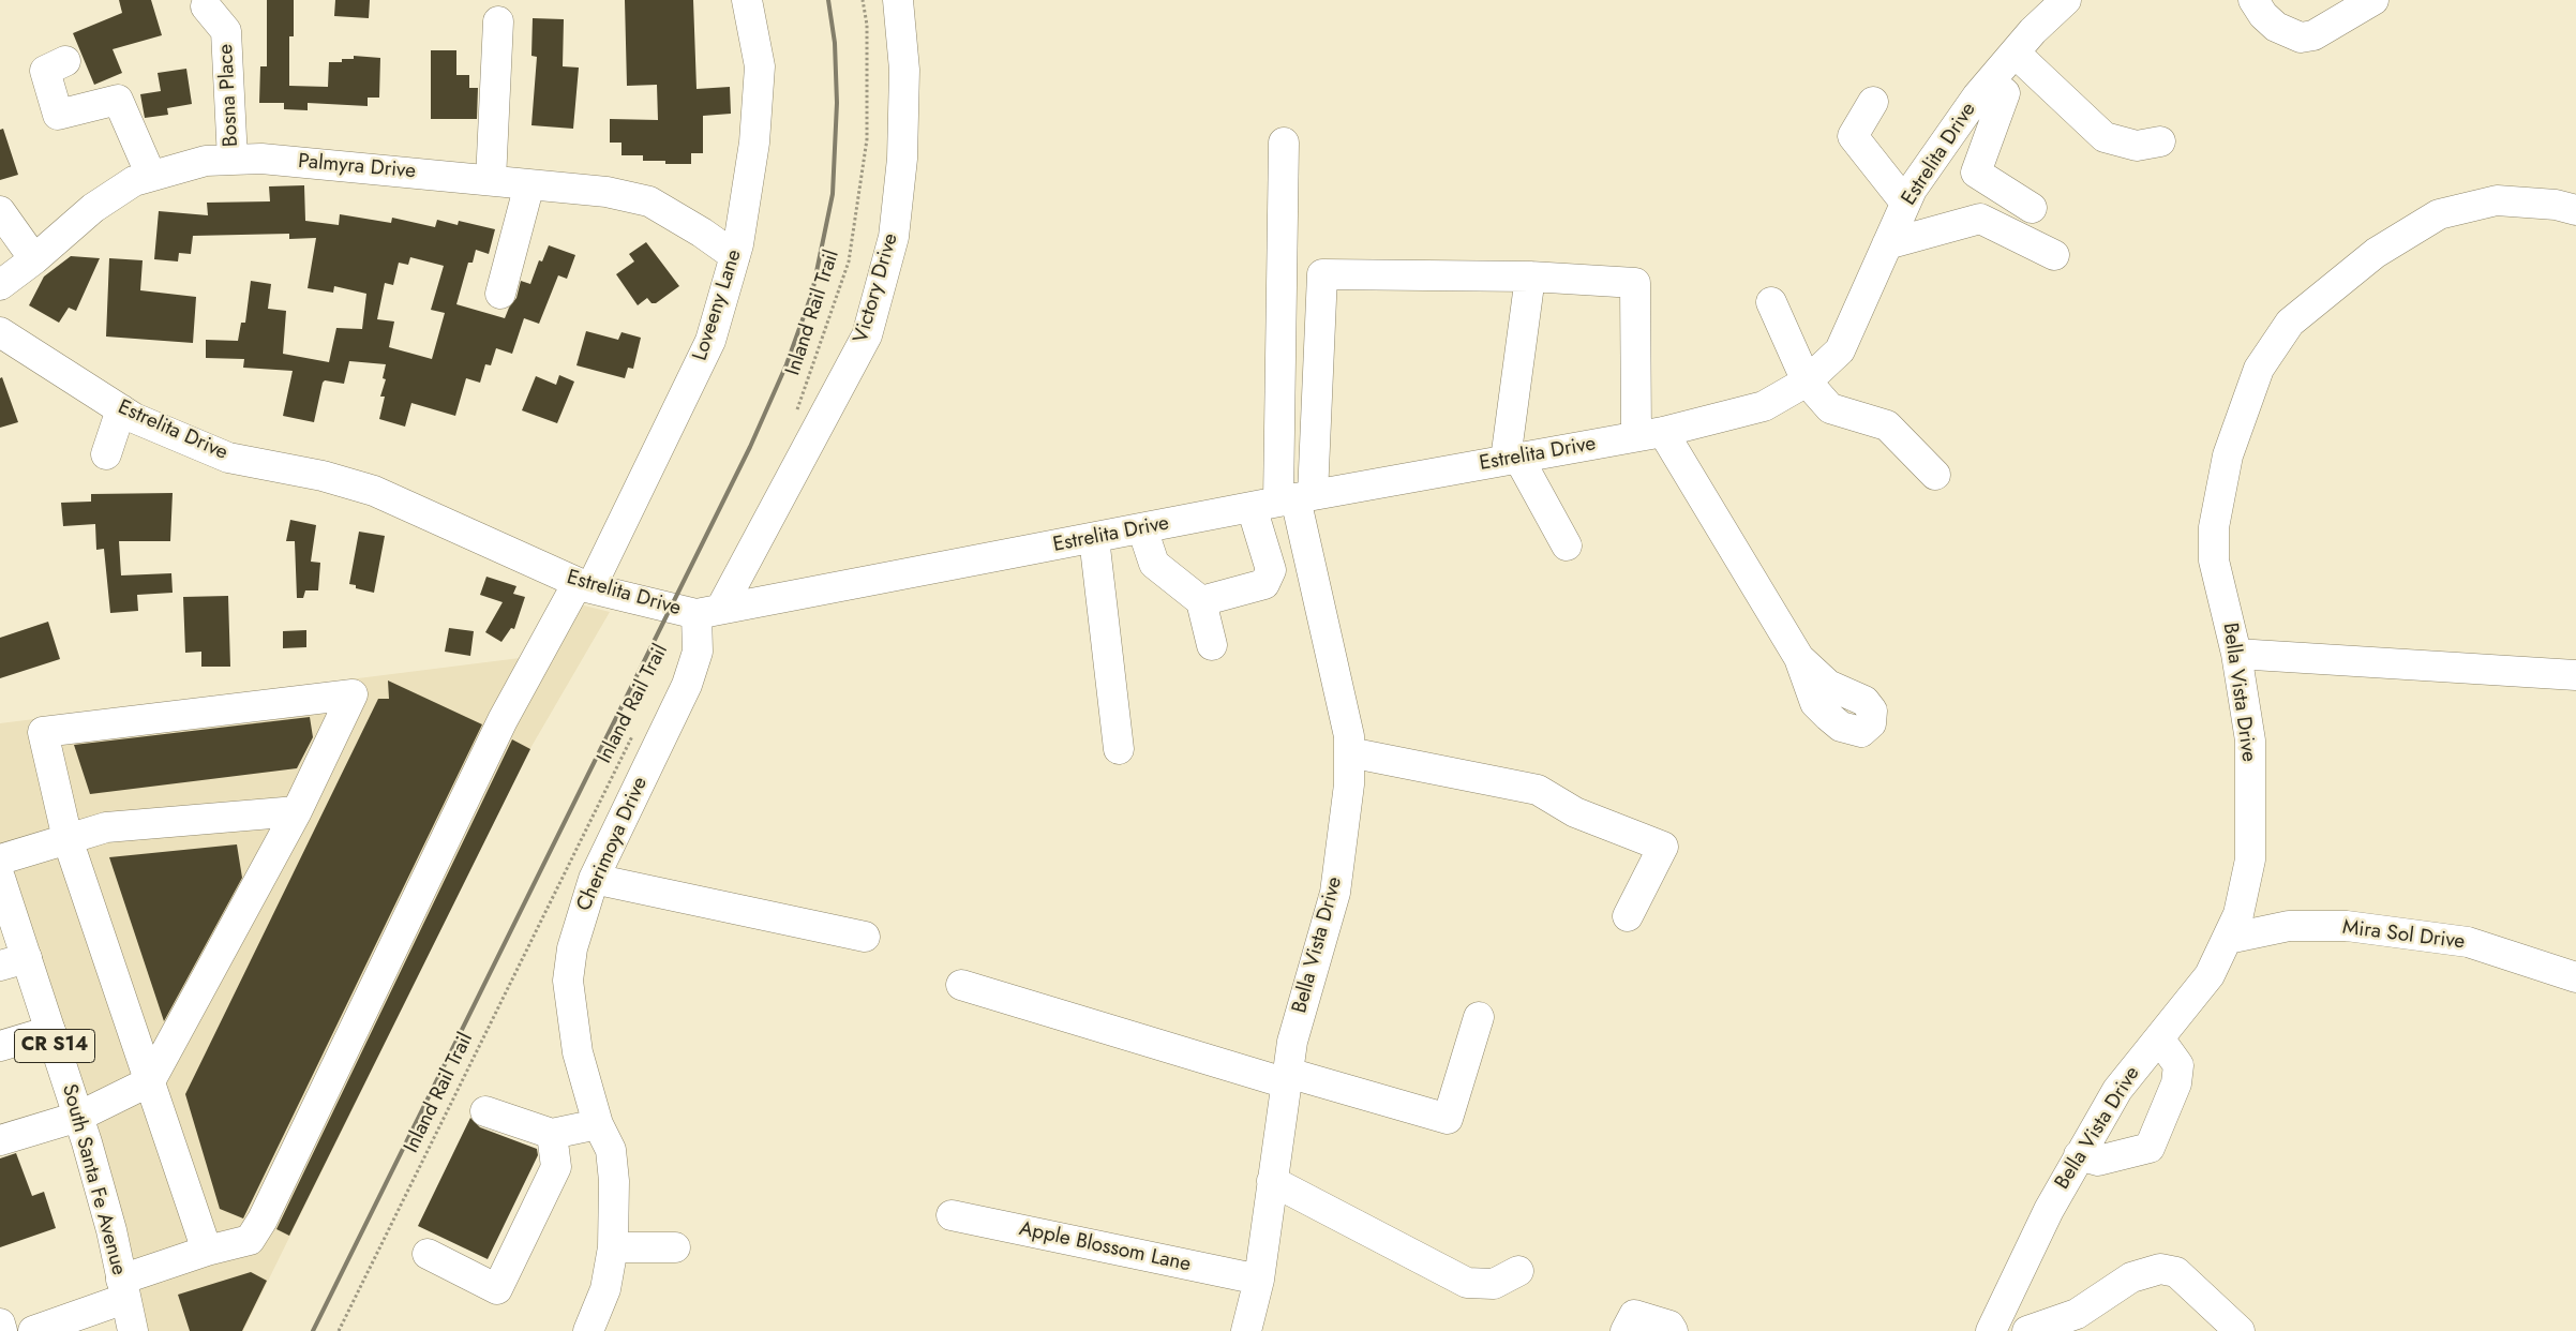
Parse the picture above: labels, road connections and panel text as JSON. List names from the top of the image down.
{
  "streets": {
    "street": [
      "Bosna Place",
      "Estrelita Drive",
      "Palmyra Drive",
      "Victory Drive",
      "Loveeny Lane",
      "Bella Vista Drive",
      "Cherimoya Drive",
      "Mira Sol Drive",
      "CR S14",
      "South Santa Fe Avenue",
      "Apple Blossom Lane"
    ],
    "path": ["Inland Rail Trail"]
  },
  "crossings": [
    ["Bosna Place", "Palmyra Drive"],
    ["Estrelita Drive", "Victory Drive"],
    ["Estrelita Drive", "Loveeny Lane"],
    ["Estrelita Drive", "Bella Vista Drive"],
    ["Estrelita Drive", "Cherimoya Drive"],
    ["Palmyra Drive", "Loveeny Lane"],
    ["Victory Drive", "Cherimoya Drive"],
    ["Loveeny Lane", "South Santa Fe Avenue"],
    ["Bella Vista Drive", "Mira Sol Drive"],
    ["Bella Vista Drive", "Apple Blossom Lane"]
  ]
}
